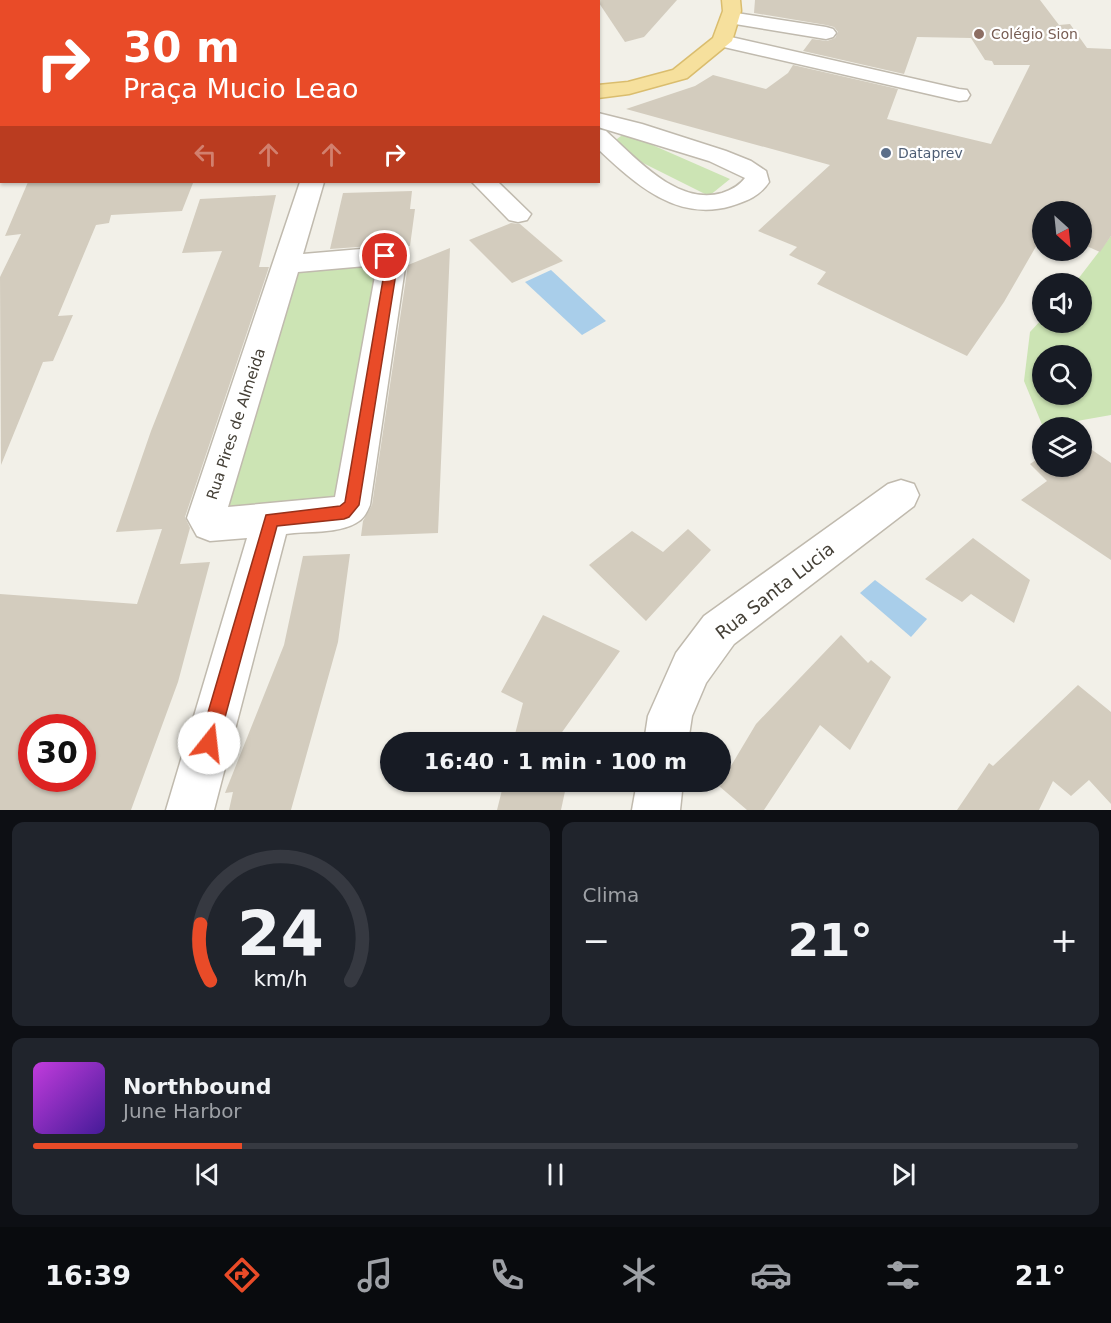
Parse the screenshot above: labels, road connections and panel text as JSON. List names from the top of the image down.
{
  "streets": {
    "street": ["Rua Pires de Almeida", "Rua Santa Lucia"]
  },
  "places": ["Colégio Sion", "Dataprev"],
  "north": "bottom right",
  "page": {
    "turn": ["30 m", "Praça Mucio Leao"],
    "limit": "30",
    "trip": "16:40 · 1 min · 100 m",
    "tile": "Clima",
    "heat": ["−", "21°", "+"],
    "song": ["Northbound", "June Harbor"],
    "tabs": ["16:39", "21°"],
    "gauge": ["24", "km/h"]
  }
}
